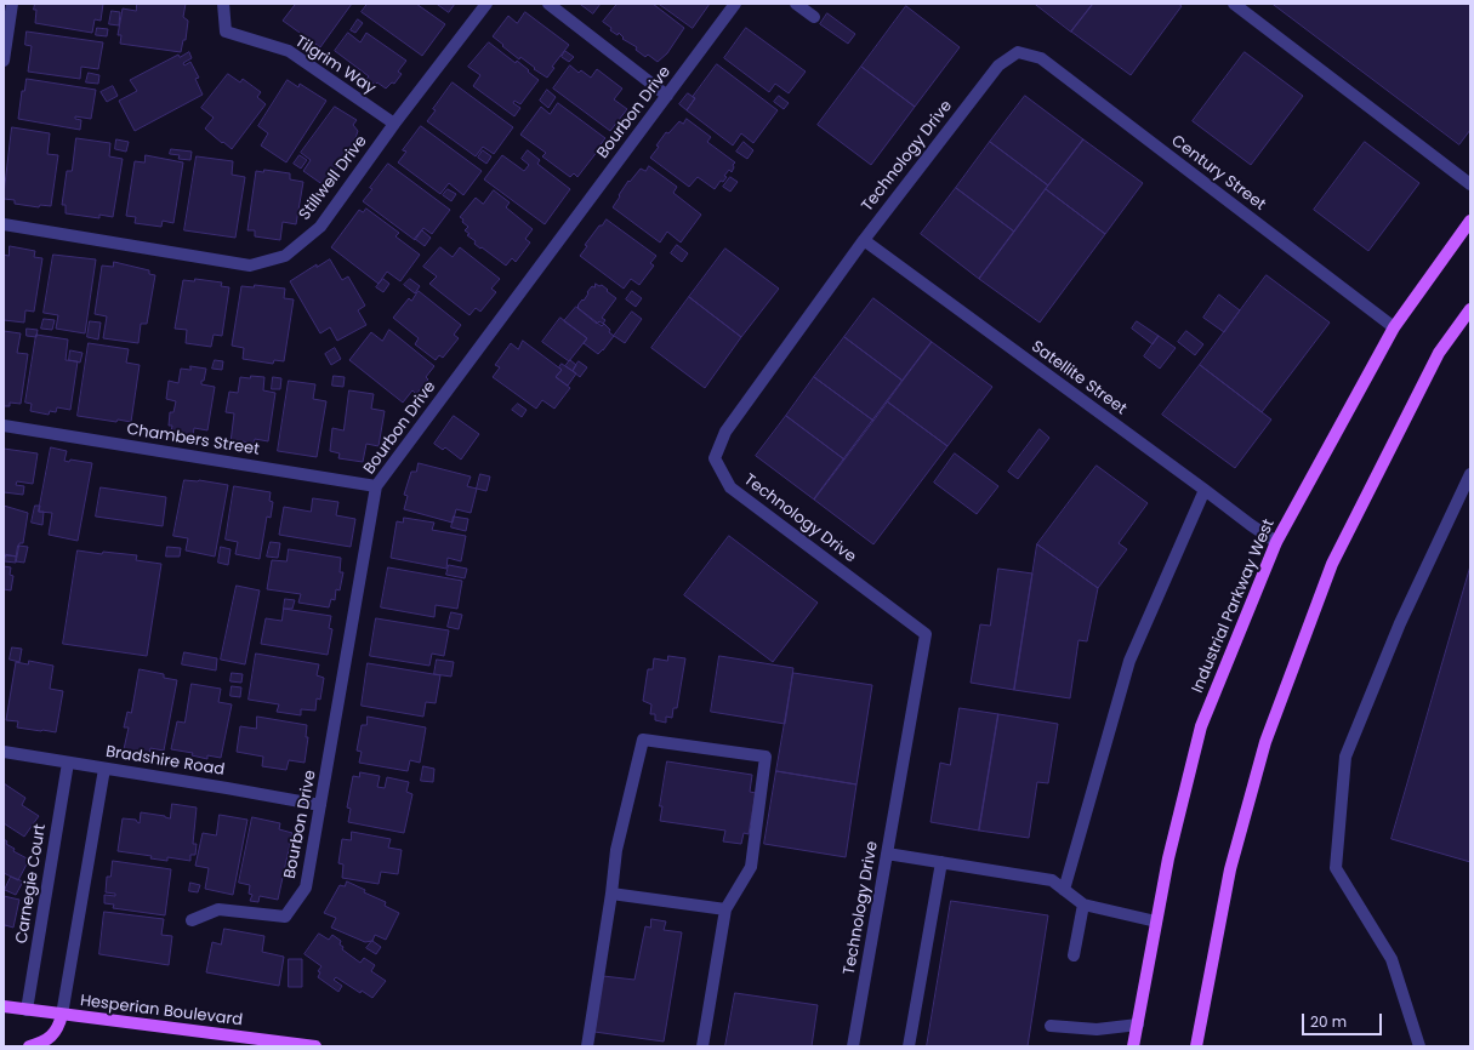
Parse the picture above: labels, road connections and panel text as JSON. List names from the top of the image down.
{
  "streets": {
    "main road": ["Industrial Parkway West", "Hesperian Boulevard"],
    "street": [
      "Tilgrim Way",
      "Bourbon Drive",
      "Technology Drive",
      "Century Street",
      "Stillwell Drive",
      "Satellite Street",
      "Chambers Street",
      "Bradshire Road",
      "Carnegie Court"
    ]
  },
  "crossings": [
    ["Tilgrim Way", "Stillwell Drive"],
    ["Bourbon Drive", "Chambers Street"],
    ["Bourbon Drive", "Bradshire Road"],
    ["Technology Drive", "Century Street"],
    ["Technology Drive", "Satellite Street"],
    ["Century Street", "Industrial Parkway West"],
    ["Satellite Street", "Industrial Parkway West"],
    ["Bradshire Road", "Carnegie Court"],
    ["Carnegie Court", "Hesperian Boulevard"]
  ],
  "scale_bar": "20 m"
}
